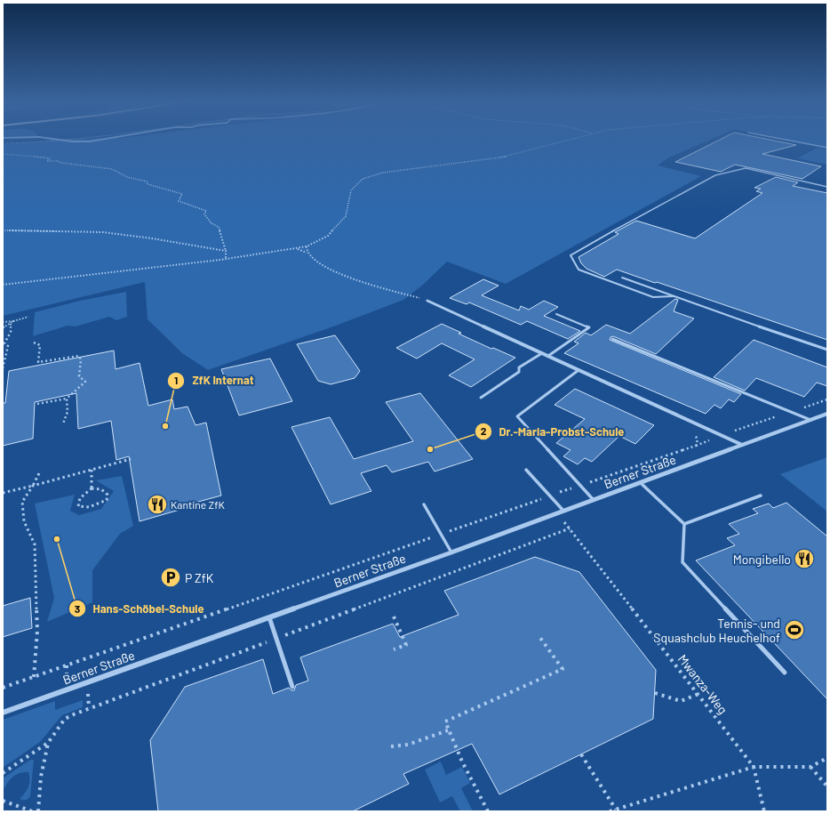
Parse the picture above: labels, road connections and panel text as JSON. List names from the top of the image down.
{
  "streets": {
    "street": ["Berner Straße"],
    "path": ["Mwanza-Weg"]
  },
  "crossings": [
    ["Berner Straße", "Mwanza-Weg"]
  ],
  "places": {
    "other": ["ZfK Internat", "Dr.-Maria-Probst-Schule", "Hans-Schöbel-Schule"],
    "restaurant": ["Kantine ZfK", "Mongibello"],
    "parking": ["P ZfK"],
    "sports": ["Tennis- und Squashclub Heuchelhof"]
  }
}
